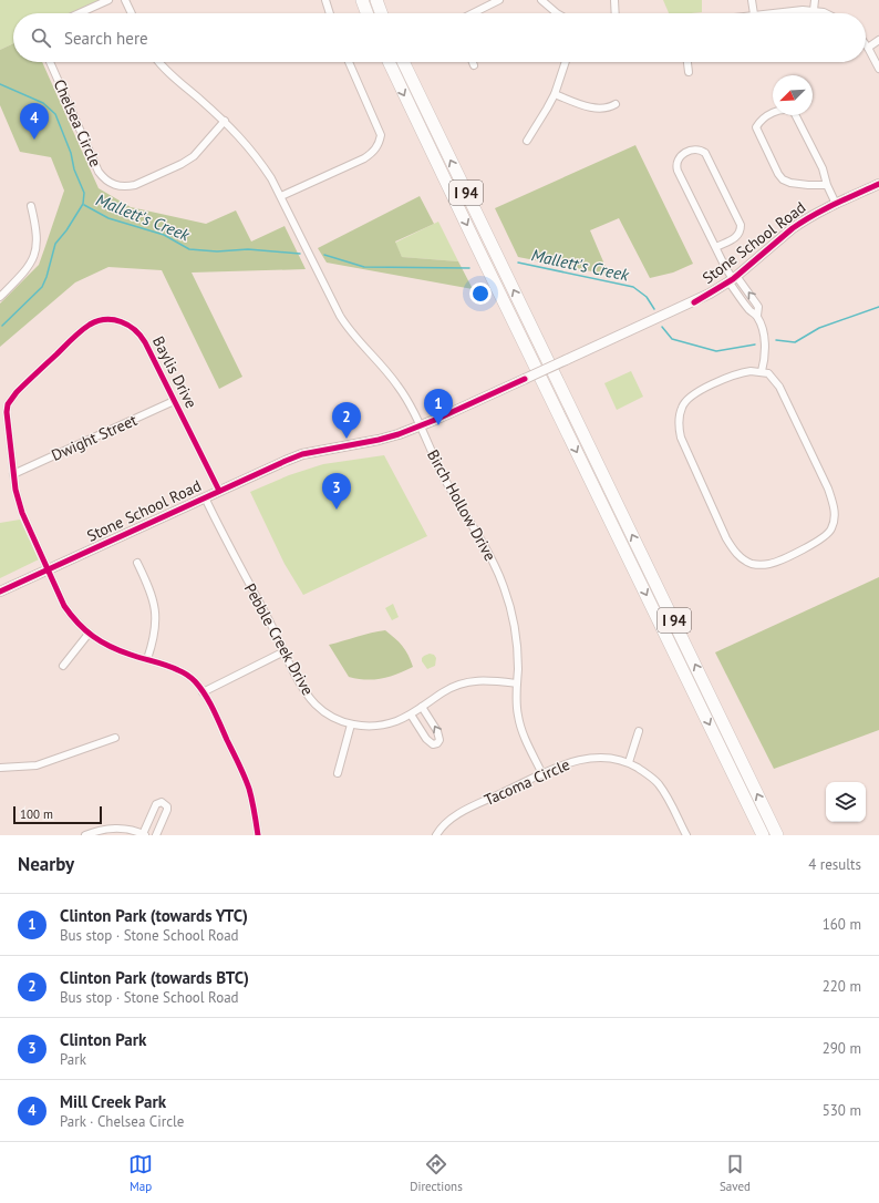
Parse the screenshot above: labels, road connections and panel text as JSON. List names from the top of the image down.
{
  "streets": {
    "highway": ["I 94"],
    "main road": ["Stone School Road"],
    "street": [
      "Chelsea Circle",
      "Baylis Drive",
      "Dwight Street",
      "Birch Hollow Drive",
      "Pebble Creek Drive",
      "Tacoma Circle"
    ]
  },
  "crossings": [
    ["Chelsea Circle", "Birch Hollow Drive"],
    ["Stone School Road", "Baylis Drive"],
    ["Stone School Road", "Birch Hollow Drive"],
    ["Stone School Road", "Pebble Creek Drive"],
    ["Baylis Drive", "Dwight Street"],
    ["Birch Hollow Drive", "Pebble Creek Drive"],
    ["Birch Hollow Drive", "Tacoma Circle"]
  ],
  "water": ["Mallett's Creek"],
  "scale_bar": "100 m",
  "north": "bottom left",
  "page": {
    "search": "Search here",
    "pins": [
      "4",
      "1",
      "2",
      "3"
    ],
    "scale": "100 m",
    "heading": ["Nearby", "4 results"],
    "list": [
      {
        "mark": "1",
        "name": "Clinton Park (towards YTC)",
        "note": "Bus stop · Stone School Road",
        "value": "160 m"
      },
      {
        "mark": "2",
        "name": "Clinton Park (towards BTC)",
        "note": "Bus stop · Stone School Road",
        "value": "220 m"
      },
      {
        "mark": "3",
        "name": "Clinton Park",
        "note": "Park",
        "value": "290 m"
      },
      {
        "mark": "4",
        "name": "Mill Creek Park",
        "note": "Park · Chelsea Circle",
        "value": "530 m"
      }
    ],
    "nav": ["Map", "Directions", "Saved"]
  }
}
